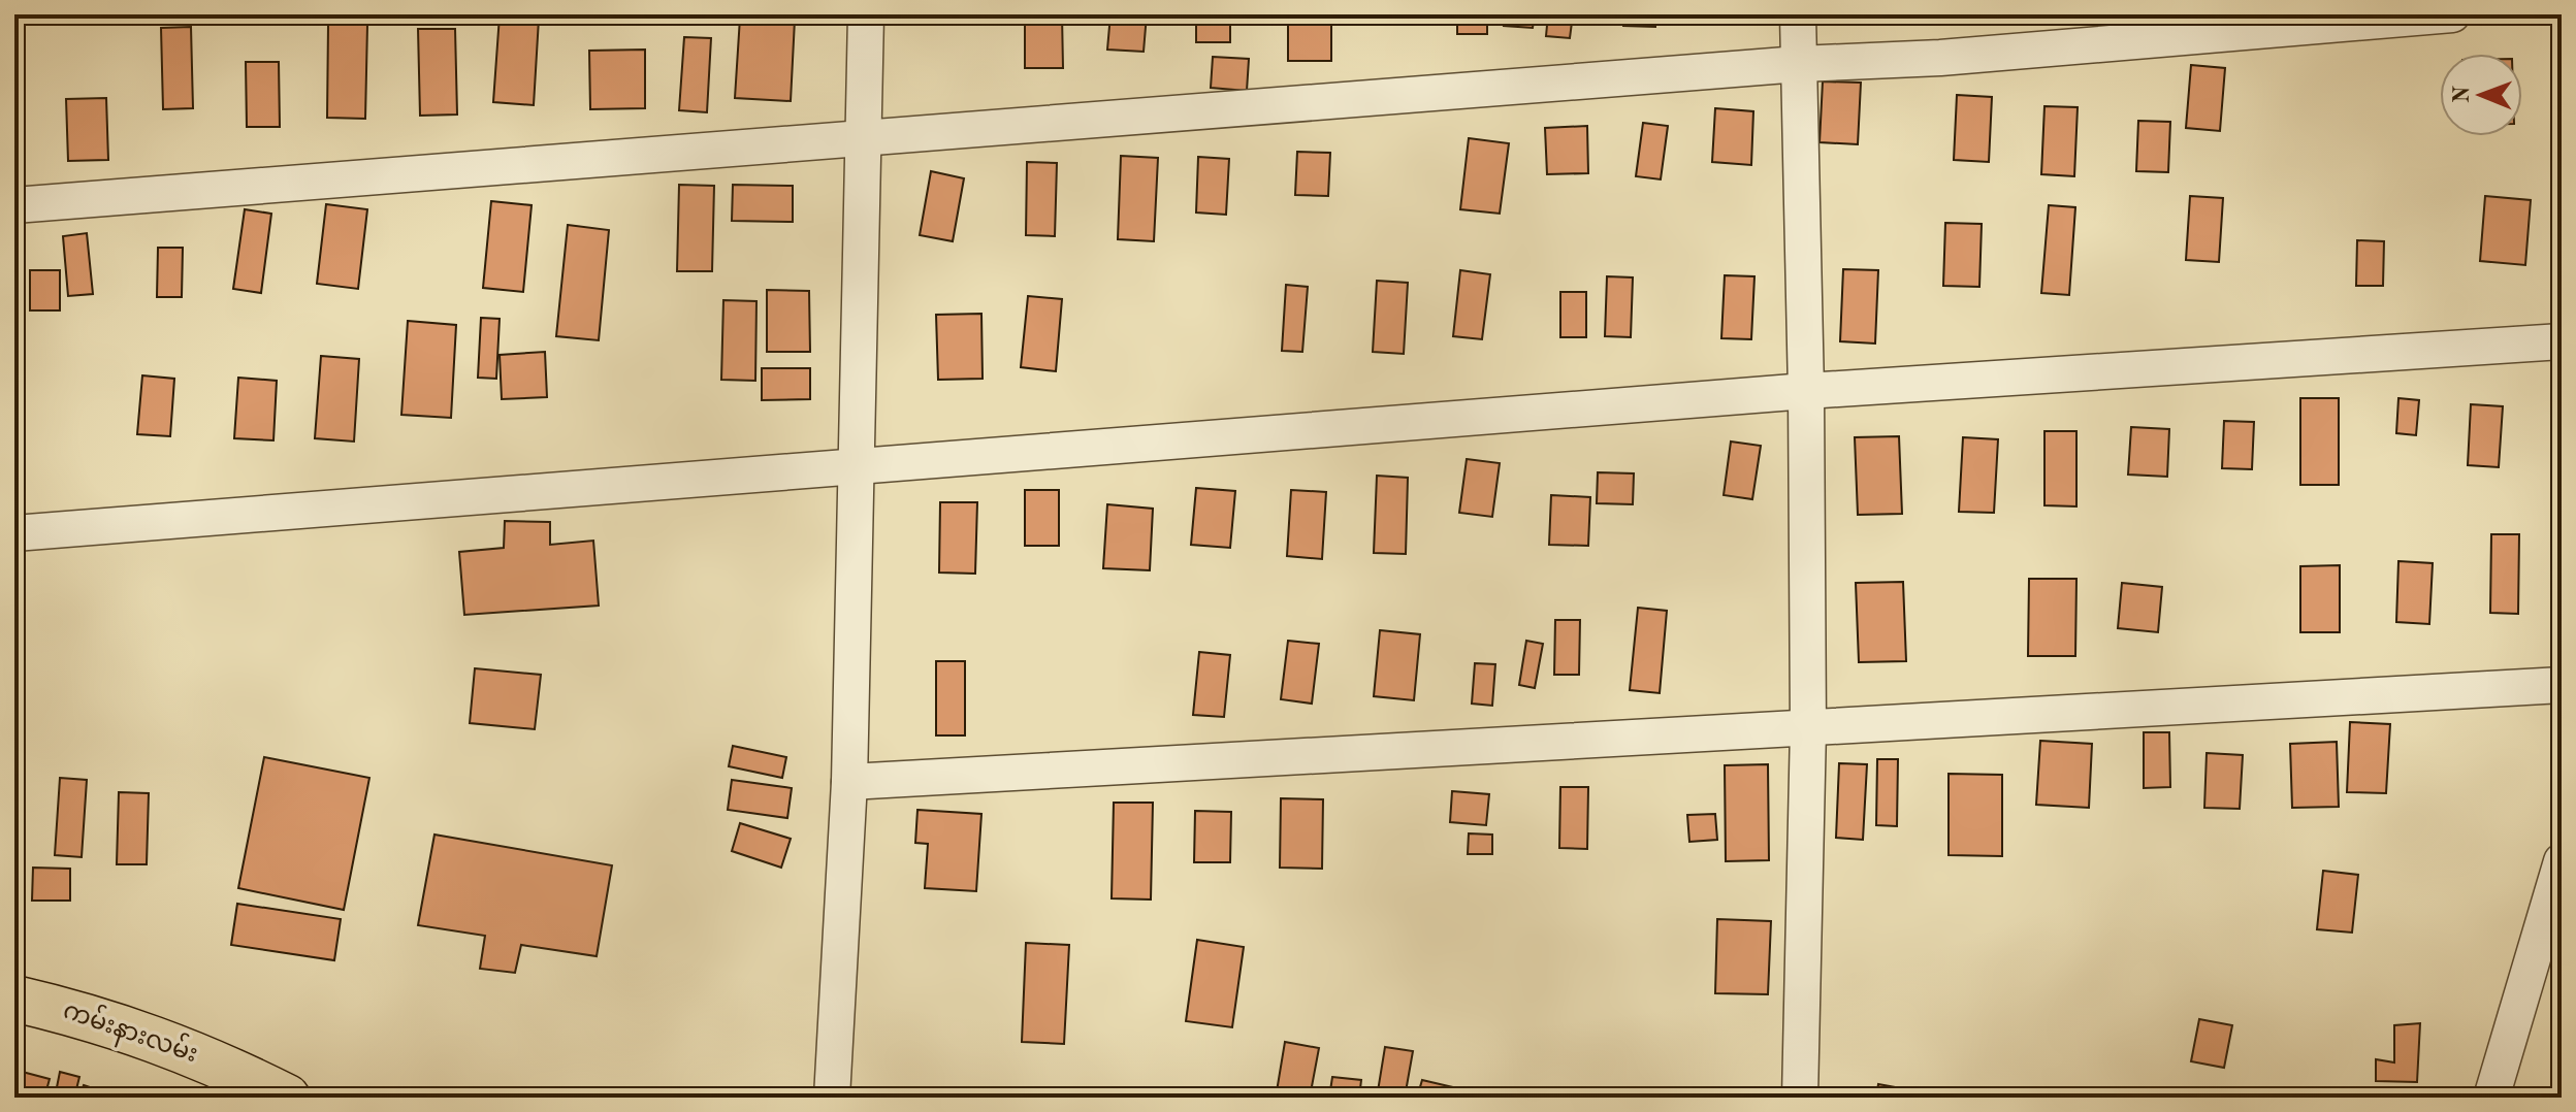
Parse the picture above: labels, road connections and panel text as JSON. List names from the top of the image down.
{
  "streets": {
    "main road": ["ကမ်းနားလမ်း"]
  },
  "north": "left"
}
